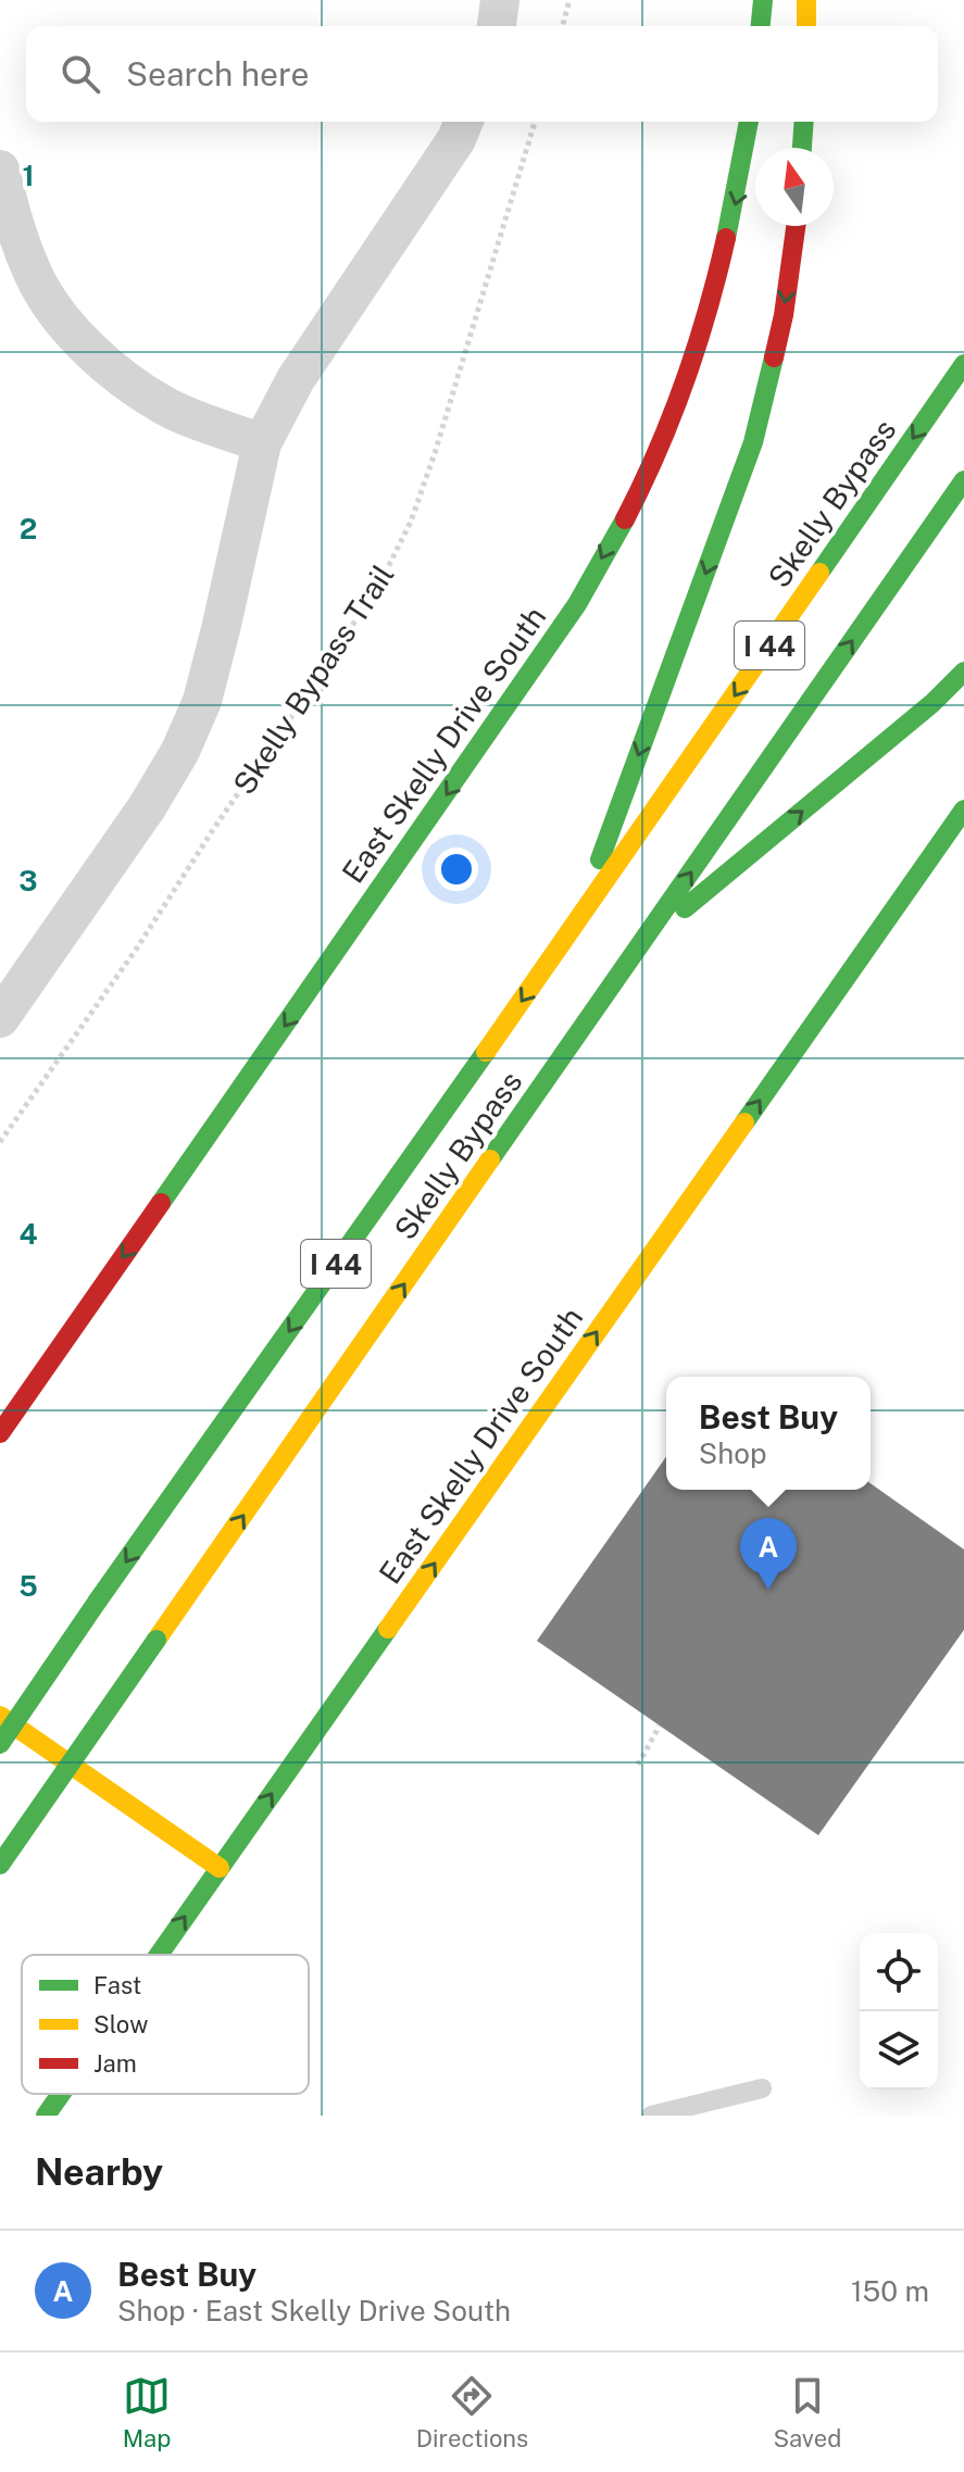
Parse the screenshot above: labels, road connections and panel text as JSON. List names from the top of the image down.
{
  "streets": {
    "main road": ["Skelly Bypass", "I 44", "East Skelly Drive South"],
    "path": ["Skelly Bypass Trail"]
  },
  "legend": ["Fast", "Slow", "Jam"],
  "north": "top",
  "page": {
    "search": "Search here",
    "popup": ["Best Buy", "Shop"],
    "pins": "A",
    "heading": "Nearby",
    "list": [
      {
        "mark": "A",
        "name": "Best Buy",
        "note": "Shop · East Skelly Drive South",
        "value": "150 m"
      }
    ],
    "nav": ["Map", "Directions", "Saved"]
  },
  "grid": {
    "rows": [
      "1",
      "2",
      "3",
      "4",
      "5"
    ]
  }
}
